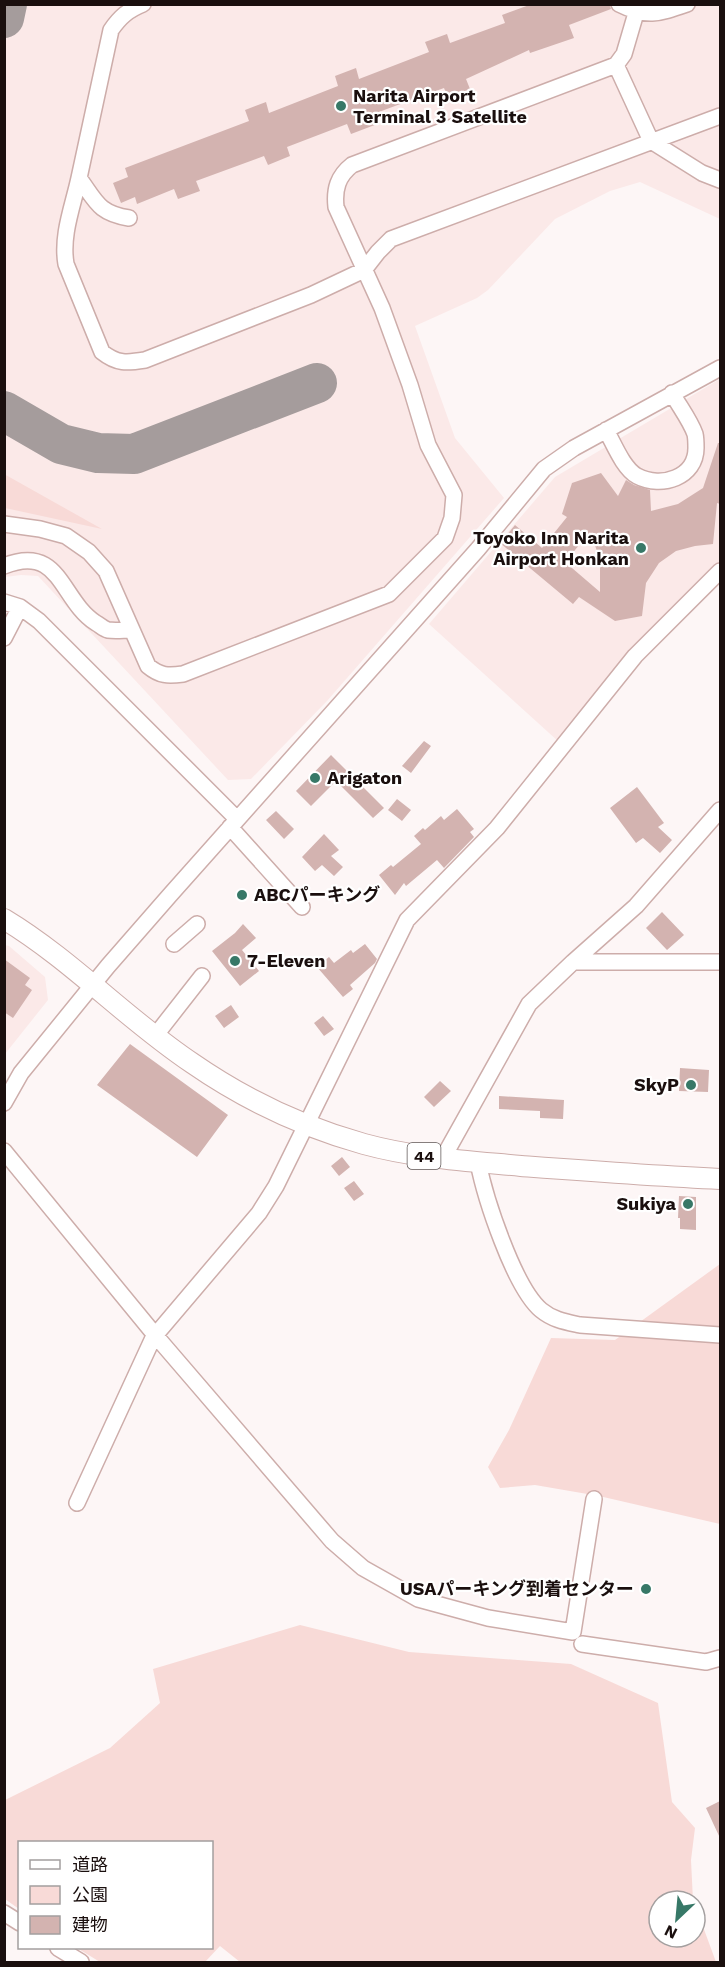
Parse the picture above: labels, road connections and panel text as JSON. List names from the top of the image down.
{
  "streets": {
    "main road": ["44"]
  },
  "places": [
    "Narita Airport Terminal 3 Satellite",
    "Toyoko Inn Narita Airport Honkan",
    "Arigaton",
    "ABCパーキング",
    "7-Eleven",
    "SkyP",
    "Sukiya",
    "USAパーキング到着センター"
  ],
  "legend": ["道路", "公園", "建物"],
  "north": "bottom left"
}
